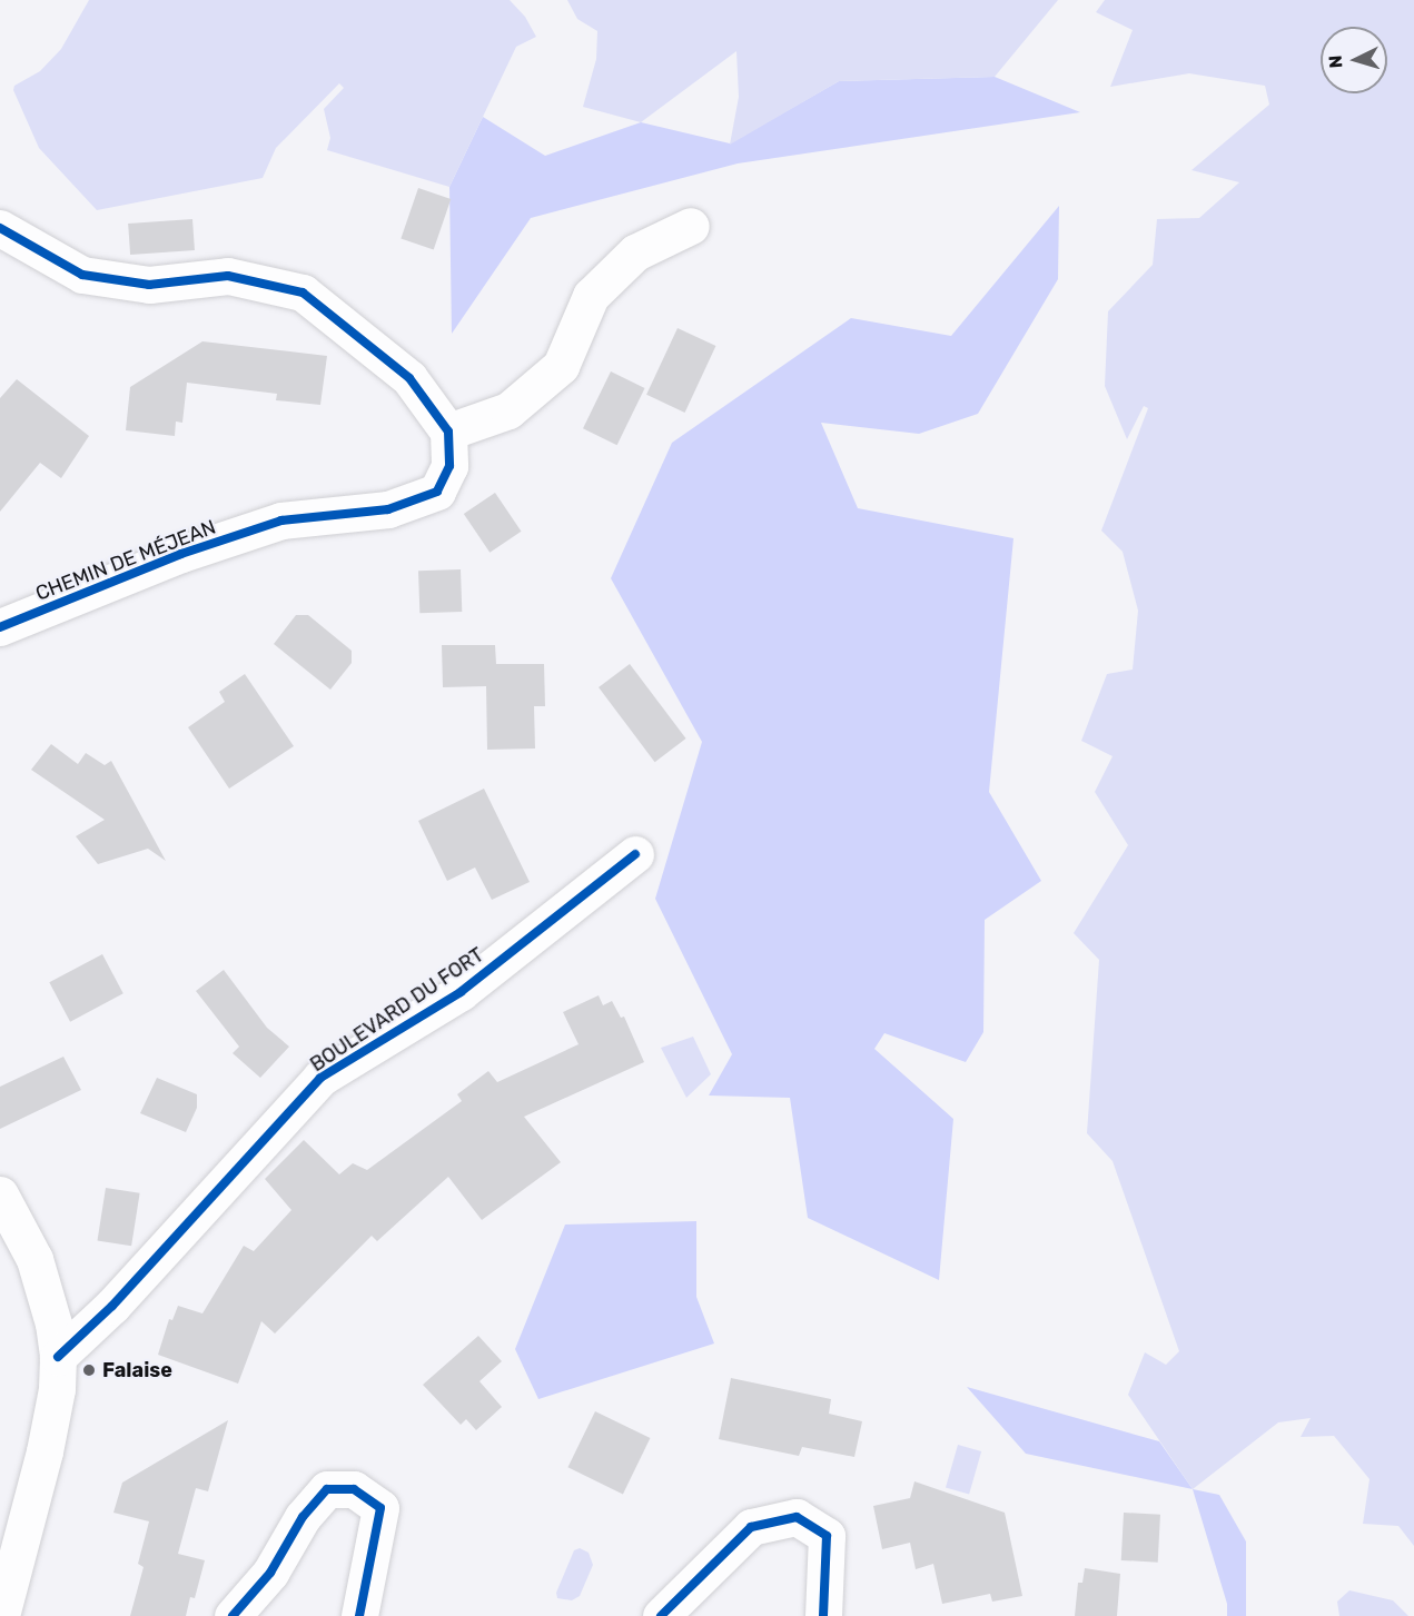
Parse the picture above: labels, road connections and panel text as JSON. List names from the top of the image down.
{
  "streets": {
    "street": ["CHEMIN DE MÉJEAN", "BOULEVARD DU FORT"]
  },
  "places": ["Falaise"],
  "north": "left"
}
